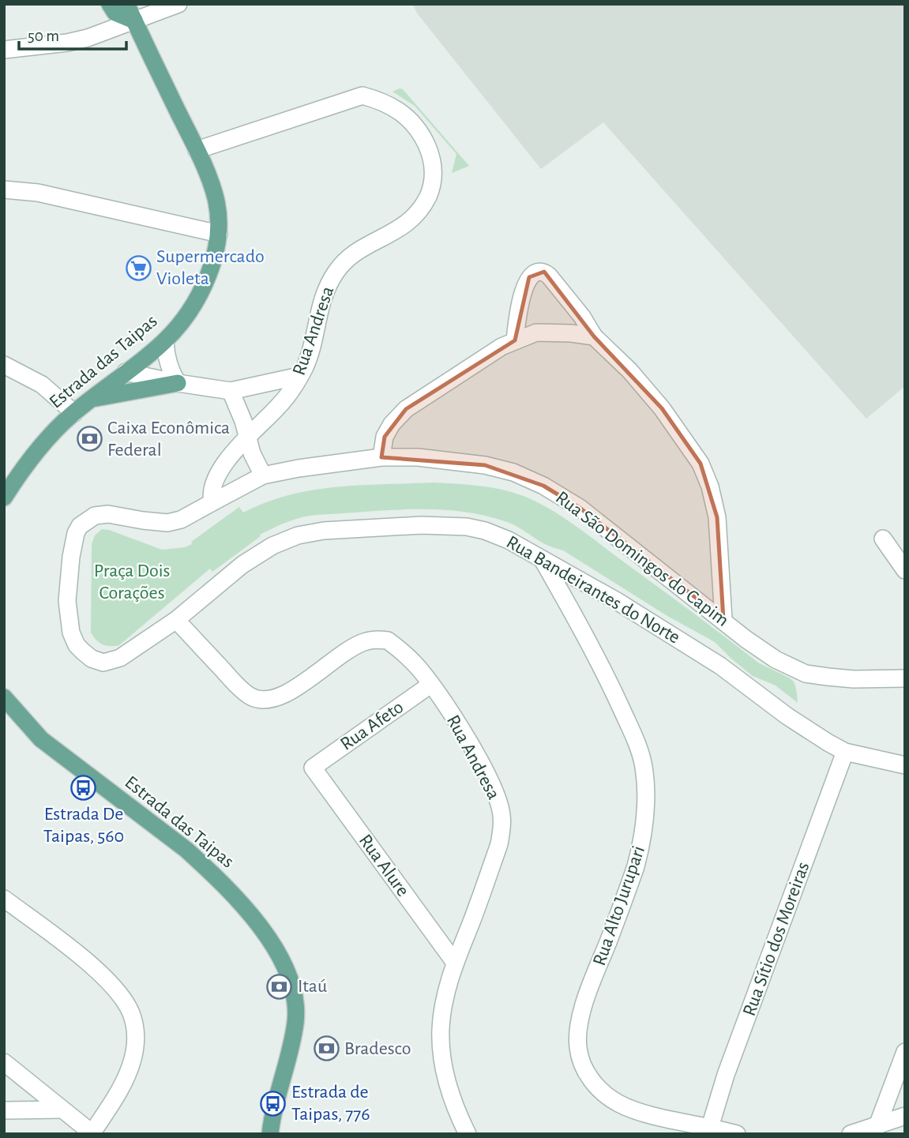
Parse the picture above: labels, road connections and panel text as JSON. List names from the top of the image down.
{
  "streets": {
    "main road": ["Estrada das Taipas"],
    "street": [
      "Rua Andresa",
      "Rua São Domingos do Capim",
      "Rua Bandeirantes do Norte",
      "Rua Afeto",
      "Rua Alure",
      "Rua Alto Jurupari",
      "Rua Sítio dos Moreiras"
    ]
  },
  "crossings": [
    ["Rua Andresa", "Estrada das Taipas"],
    ["Rua Andresa", "Rua São Domingos do Capim"],
    ["Rua Andresa", "Rua Bandeirantes do Norte"],
    ["Rua Andresa", "Rua Afeto"],
    ["Rua Andresa", "Rua Alure"],
    ["Rua Bandeirantes do Norte", "Rua Alto Jurupari"],
    ["Rua Bandeirantes do Norte", "Rua Sítio dos Moreiras"],
    ["Rua Afeto", "Rua Alure"],
    ["Rua Alto Jurupari", "Rua Sítio dos Moreiras"]
  ],
  "parks": ["Praça Dois Corações"],
  "places": {
    "supermarket": ["Supermercado Violeta"],
    "bank": ["Caixa Econômica Federal", "Itaú", "Bradesco"],
    "bus stop": ["Estrada De Taipas, 560", "Estrada de Taipas, 776"]
  },
  "scale_bar": "50 m"
}
